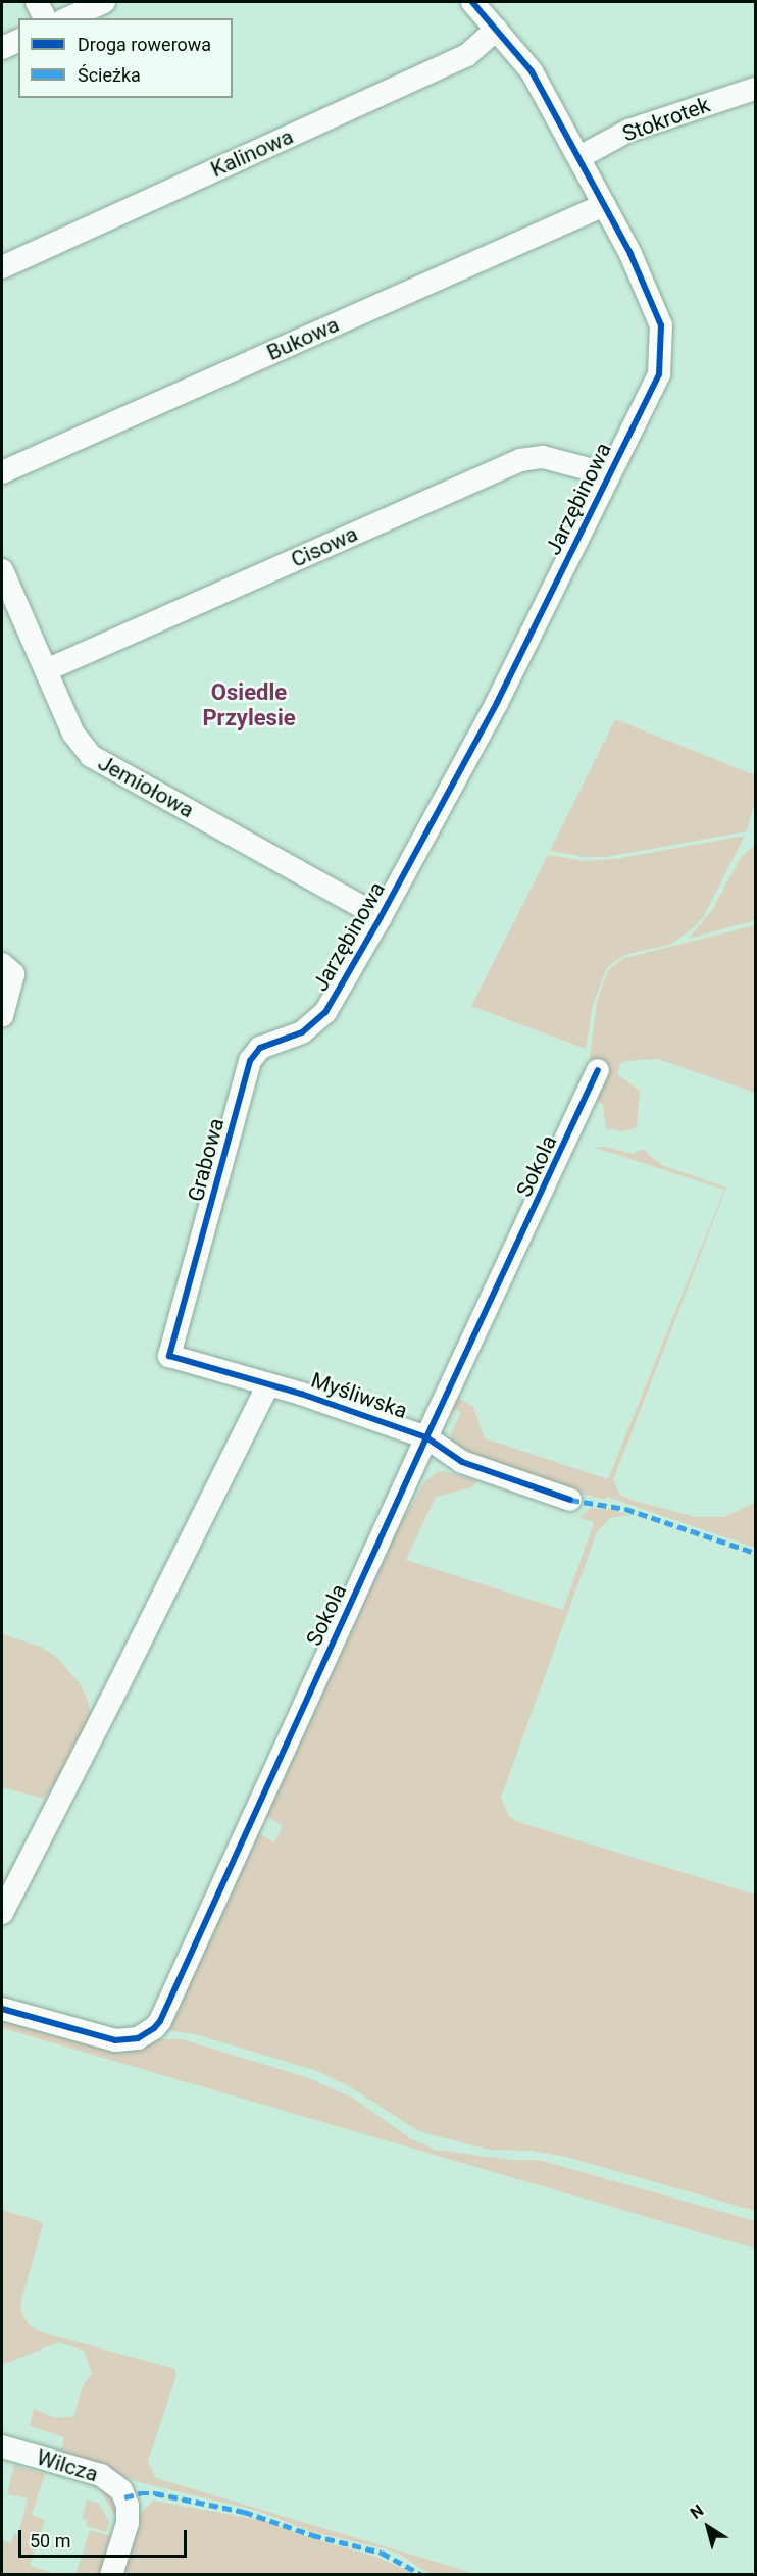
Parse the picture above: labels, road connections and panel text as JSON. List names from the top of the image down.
{
  "streets": {
    "street": [
      "Stokrotek",
      "Kalinowa",
      "Bukowa",
      "Jarzębinowa",
      "Cisowa",
      "Jemiołowa",
      "Grabowa",
      "Sokola",
      "Myśliwska",
      "Wilcza"
    ]
  },
  "crossings": [
    ["Stokrotek", "Jarzębinowa"],
    ["Kalinowa", "Jarzębinowa"],
    ["Bukowa", "Jarzębinowa"],
    ["Jarzębinowa", "Cisowa"],
    ["Jarzębinowa", "Jemiołowa"],
    ["Jarzębinowa", "Grabowa"],
    ["Cisowa", "Jemiołowa"],
    ["Grabowa", "Myśliwska"],
    ["Sokola", "Myśliwska"]
  ],
  "districts": ["Osiedle Przylesie"],
  "legend": ["Droga rowerowa", "Ścieżka"],
  "scale_bar": "50 m",
  "north": "top left"
}
